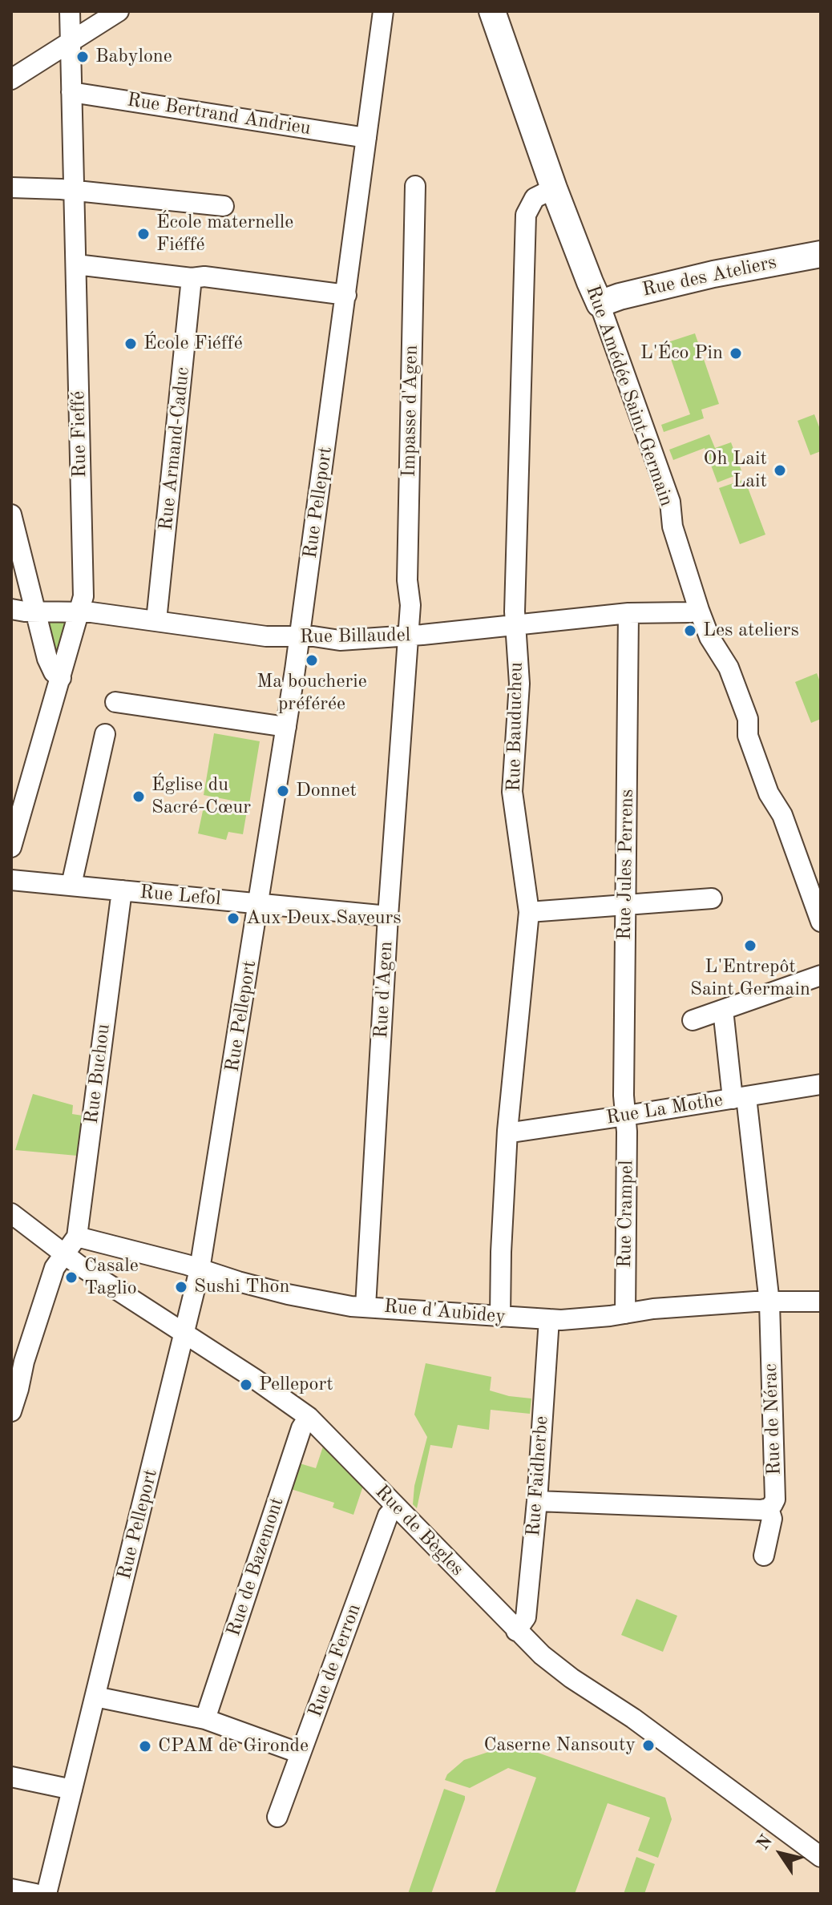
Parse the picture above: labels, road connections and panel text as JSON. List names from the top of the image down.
{
  "streets": {
    "main road": ["Rue des Ateliers", "Rue Amédée Saint-Germain"],
    "street": [
      "Rue Bertrand Andrieu",
      "Impasse d'Agen",
      "Rue Fieffé",
      "Rue Armand-Caduc",
      "Rue Pelleport",
      "Rue Billaudel",
      "Rue Bauducheu",
      "Rue Jules Perrens",
      "Rue Lefol",
      "Rue d'Agen",
      "Rue Buchou",
      "Rue La Mothe",
      "Rue Crampel",
      "Rue d'Aubidey",
      "Rue de Nérac",
      "Rue Faidherbe",
      "Rue de Bègles",
      "Rue de Bazemont",
      "Rue de Ferron"
    ]
  },
  "crossings": [
    ["Rue Bertrand Andrieu", "Rue Fieffé"],
    ["Rue Bertrand Andrieu", "Rue Pelleport"],
    ["Rue des Ateliers", "Rue Amédée Saint-Germain"],
    ["Rue Amédée Saint-Germain", "Rue Billaudel"],
    ["Rue Amédée Saint-Germain", "Rue Bauducheu"],
    ["Impasse d'Agen", "Rue Billaudel"],
    ["Impasse d'Agen", "Rue d'Agen"],
    ["Rue Fieffé", "Rue Billaudel"],
    ["Rue Armand-Caduc", "Rue Billaudel"],
    ["Rue Pelleport", "Rue Billaudel"],
    ["Rue Pelleport", "Rue Lefol"],
    ["Rue Pelleport", "Rue d'Aubidey"],
    ["Rue Pelleport", "Rue de Bègles"],
    ["Rue Billaudel", "Rue Bauducheu"],
    ["Rue Billaudel", "Rue Jules Perrens"],
    ["Rue Billaudel", "Rue d'Agen"],
    ["Rue Bauducheu", "Rue La Mothe"],
    ["Rue Bauducheu", "Rue d'Aubidey"],
    ["Rue Jules Perrens", "Rue La Mothe"],
    ["Rue Jules Perrens", "Rue Crampel"],
    ["Rue Lefol", "Rue d'Agen"],
    ["Rue Lefol", "Rue Buchou"],
    ["Rue d'Agen", "Rue d'Aubidey"],
    ["Rue Buchou", "Rue d'Aubidey"],
    ["Rue Buchou", "Rue de Bègles"],
    ["Rue La Mothe", "Rue Crampel"],
    ["Rue La Mothe", "Rue de Nérac"],
    ["Rue Crampel", "Rue d'Aubidey"],
    ["Rue d'Aubidey", "Rue de Nérac"],
    ["Rue d'Aubidey", "Rue Faidherbe"],
    ["Rue Faidherbe", "Rue de Bègles"],
    ["Rue de Bègles", "Rue de Bazemont"],
    ["Rue de Bègles", "Rue de Ferron"]
  ],
  "places": [
    "Babylone",
    "École maternelle Fiéffé",
    "École Fiéffé",
    "L'Éco Pin",
    "Oh Lait Lait",
    "Les ateliers",
    "Ma boucherie préférée",
    "Donnet",
    "Église du Sacré-Cœur",
    "Aux Deux Saveurs",
    "L'Entrepôt Saint Germain",
    "Casale Taglio",
    "Sushi Thon",
    "Pelleport",
    "Caserne Nansouty",
    "CPAM de Gironde"
  ],
  "north": "top left"
}
